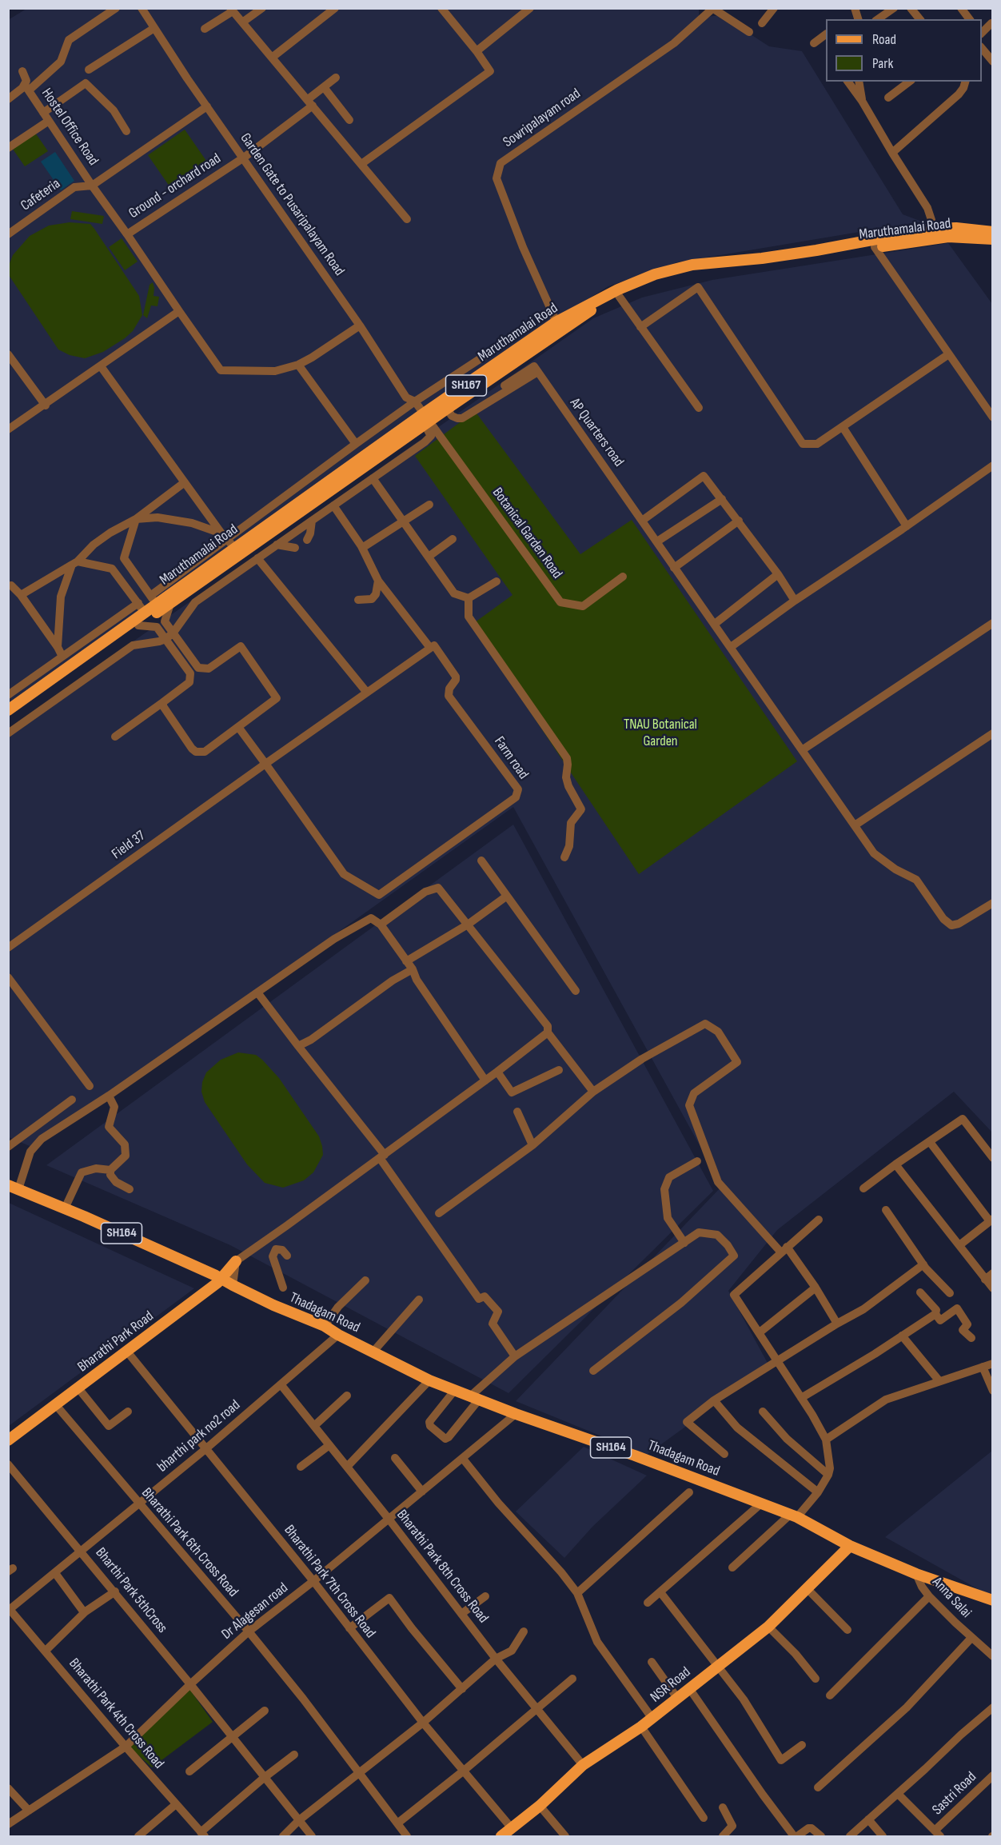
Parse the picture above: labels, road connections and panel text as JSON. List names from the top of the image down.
{
  "streets": {
    "main road": [
      "Maruthamalai Road",
      "SH167",
      "SH164",
      "Thadagam Road",
      "Bharathi Park Road",
      "NSR Road"
    ],
    "street": [
      "Sowripalayam road",
      "Hostel Office Road",
      "Ground - orchard road",
      "Cafeteria",
      "Garden Gate to Pusaripalayam Road",
      "AP Quarters road",
      "Botanical Garden Road",
      "Farm road",
      "Field 37",
      "bharthi park no2 road",
      "Bharathi Park 6th Cross Road",
      "Bharathi Park 8th Cross Road",
      "Bharathi Park 7th Cross Road",
      "Bharthi Park 5thCross",
      "Anna Salai",
      "Dr Alagesan road",
      "Bharathi Park 4th Cross Road",
      "Sastri Road"
    ]
  },
  "crossings": [
    ["Sowripalayam road", "Maruthamalai Road"],
    ["Hostel Office Road", "Ground - orchard road"],
    ["Hostel Office Road", "Cafeteria"],
    ["Ground - orchard road", "Garden Gate to Pusaripalayam Road"],
    ["Garden Gate to Pusaripalayam Road", "Maruthamalai Road"],
    ["Garden Gate to Pusaripalayam Road", "Botanical Garden Road"],
    ["Maruthamalai Road", "Botanical Garden Road"],
    ["Farm road", "Field 37"],
    ["Thadagam Road", "Bharathi Park Road"],
    ["Thadagam Road", "bharthi park no2 road"],
    ["Thadagam Road", "Anna Salai"],
    ["Thadagam Road", "Dr Alagesan road"],
    ["Thadagam Road", "NSR Road"],
    ["Bharathi Park Road", "Bharathi Park 6th Cross Road"],
    ["Bharathi Park Road", "Bharathi Park 7th Cross Road"],
    ["bharthi park no2 road", "Bharathi Park 6th Cross Road"],
    ["bharthi park no2 road", "Bharathi Park 8th Cross Road"],
    ["bharthi park no2 road", "Bharathi Park 7th Cross Road"],
    ["bharthi park no2 road", "Bharthi Park 5thCross"],
    ["bharthi park no2 road", "Bharathi Park 4th Cross Road"],
    ["Bharathi Park 6th Cross Road", "Dr Alagesan road"],
    ["Bharathi Park 8th Cross Road", "Dr Alagesan road"],
    ["Bharathi Park 8th Cross Road", "NSR Road"],
    ["Bharathi Park 7th Cross Road", "Dr Alagesan road"],
    ["Bharathi Park 7th Cross Road", "NSR Road"],
    ["Bharthi Park 5thCross", "Dr Alagesan road"],
    ["Dr Alagesan road", "Bharathi Park 4th Cross Road"]
  ],
  "parks": ["TNAU Botanical Garden"],
  "legend": ["Road", "Park"]
}
